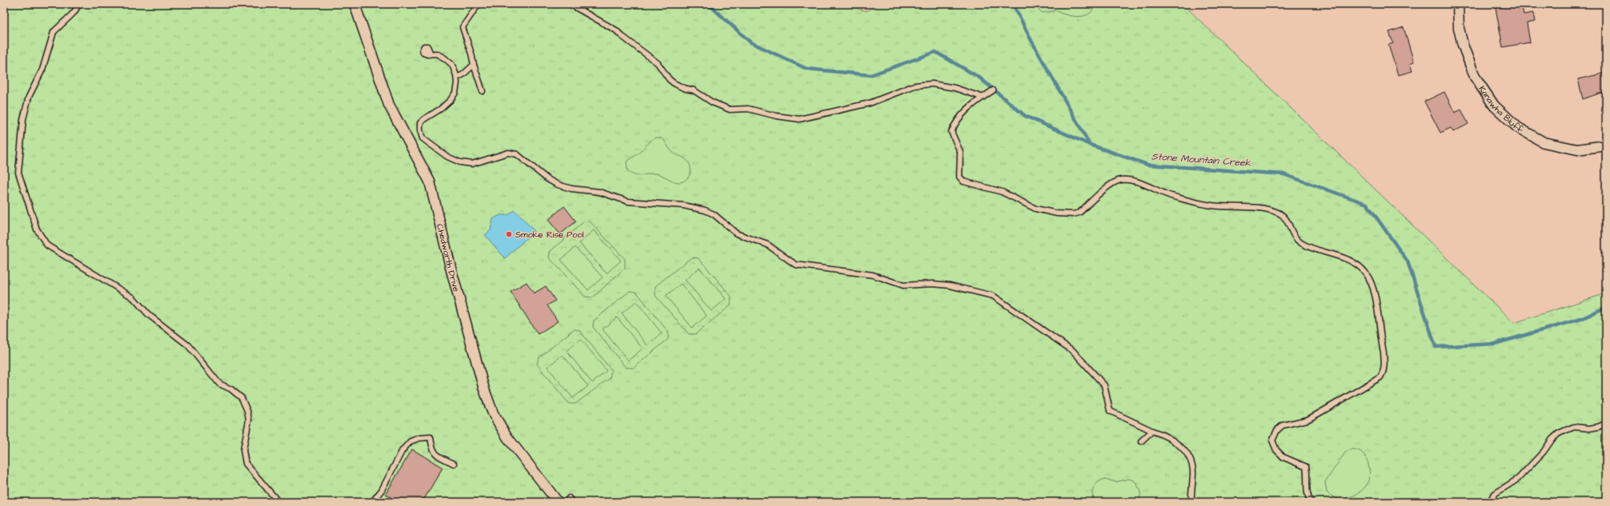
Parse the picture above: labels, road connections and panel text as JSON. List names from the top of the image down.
{
  "streets": {
    "street": ["Kanawha Bluff", "Chedworth Drive"]
  },
  "water": ["Stone Mountain Creek"],
  "places": ["Smoke Rise Pool"]
}
